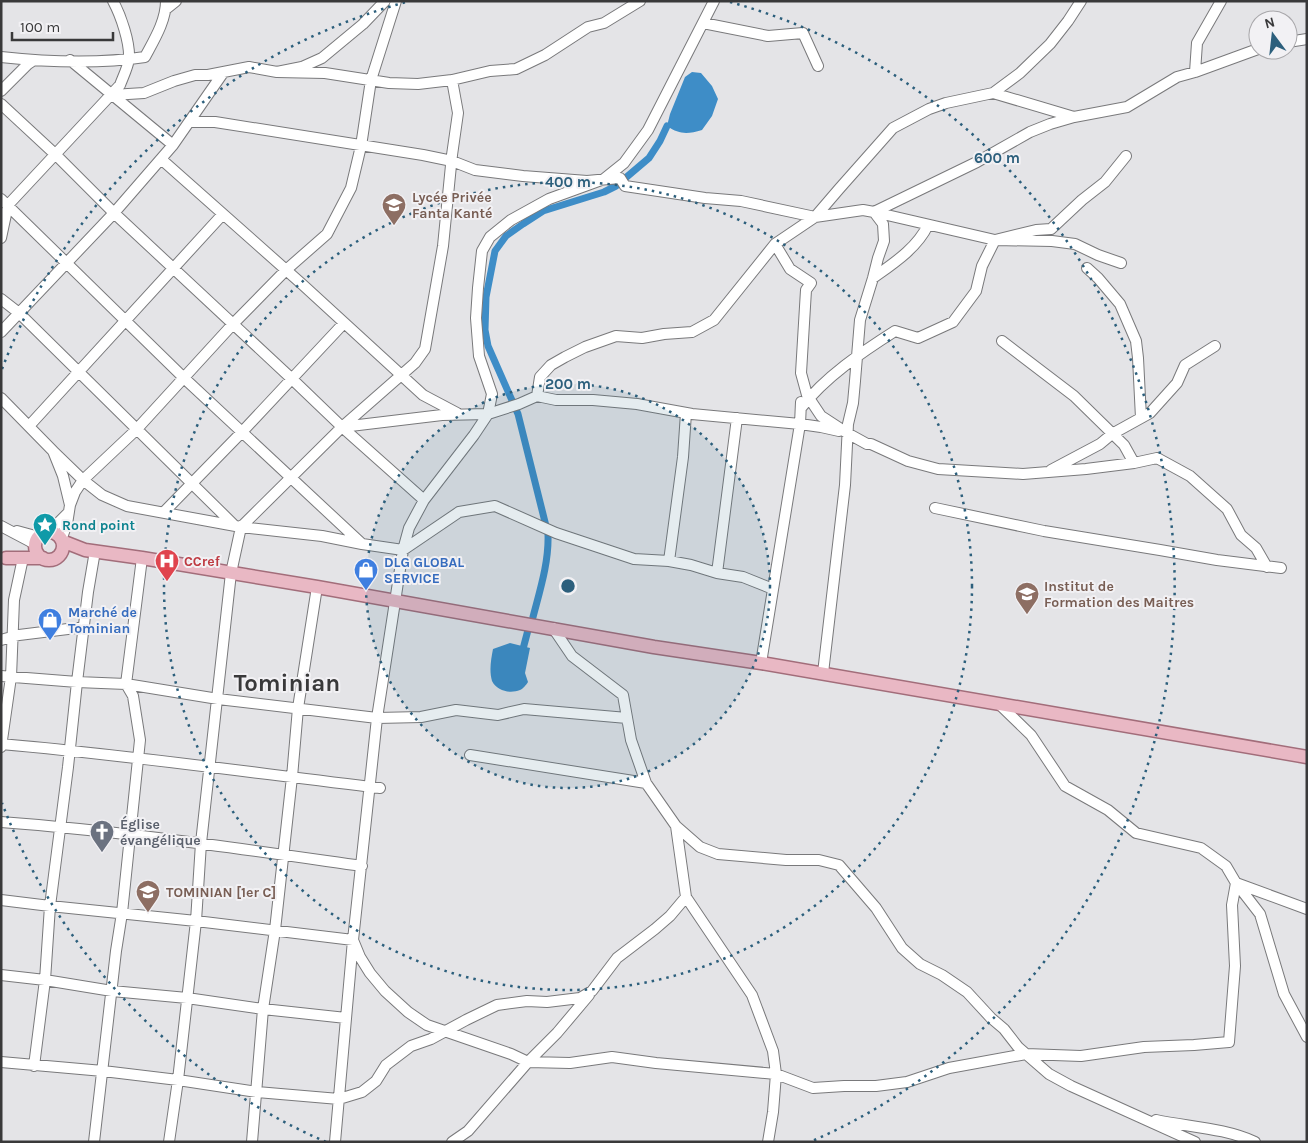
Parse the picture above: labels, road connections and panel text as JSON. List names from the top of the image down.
{
  "districts": ["Tominian"],
  "places": {
    "school or university": ["Lycée Privée Fanta Kanté", "Institut de Formation des Maitres", "TOMINIAN [1er C]"],
    "place": ["Rond point"],
    "hospital": ["CCref"],
    "shop": ["DLG GLOBAL SERVICE", "Marché de Tominian"],
    "church": ["Église évangélique"]
  },
  "scale_bar": "100 m",
  "north": "top",
  "rings": ["600 m", "400 m", "200 m"]
}
